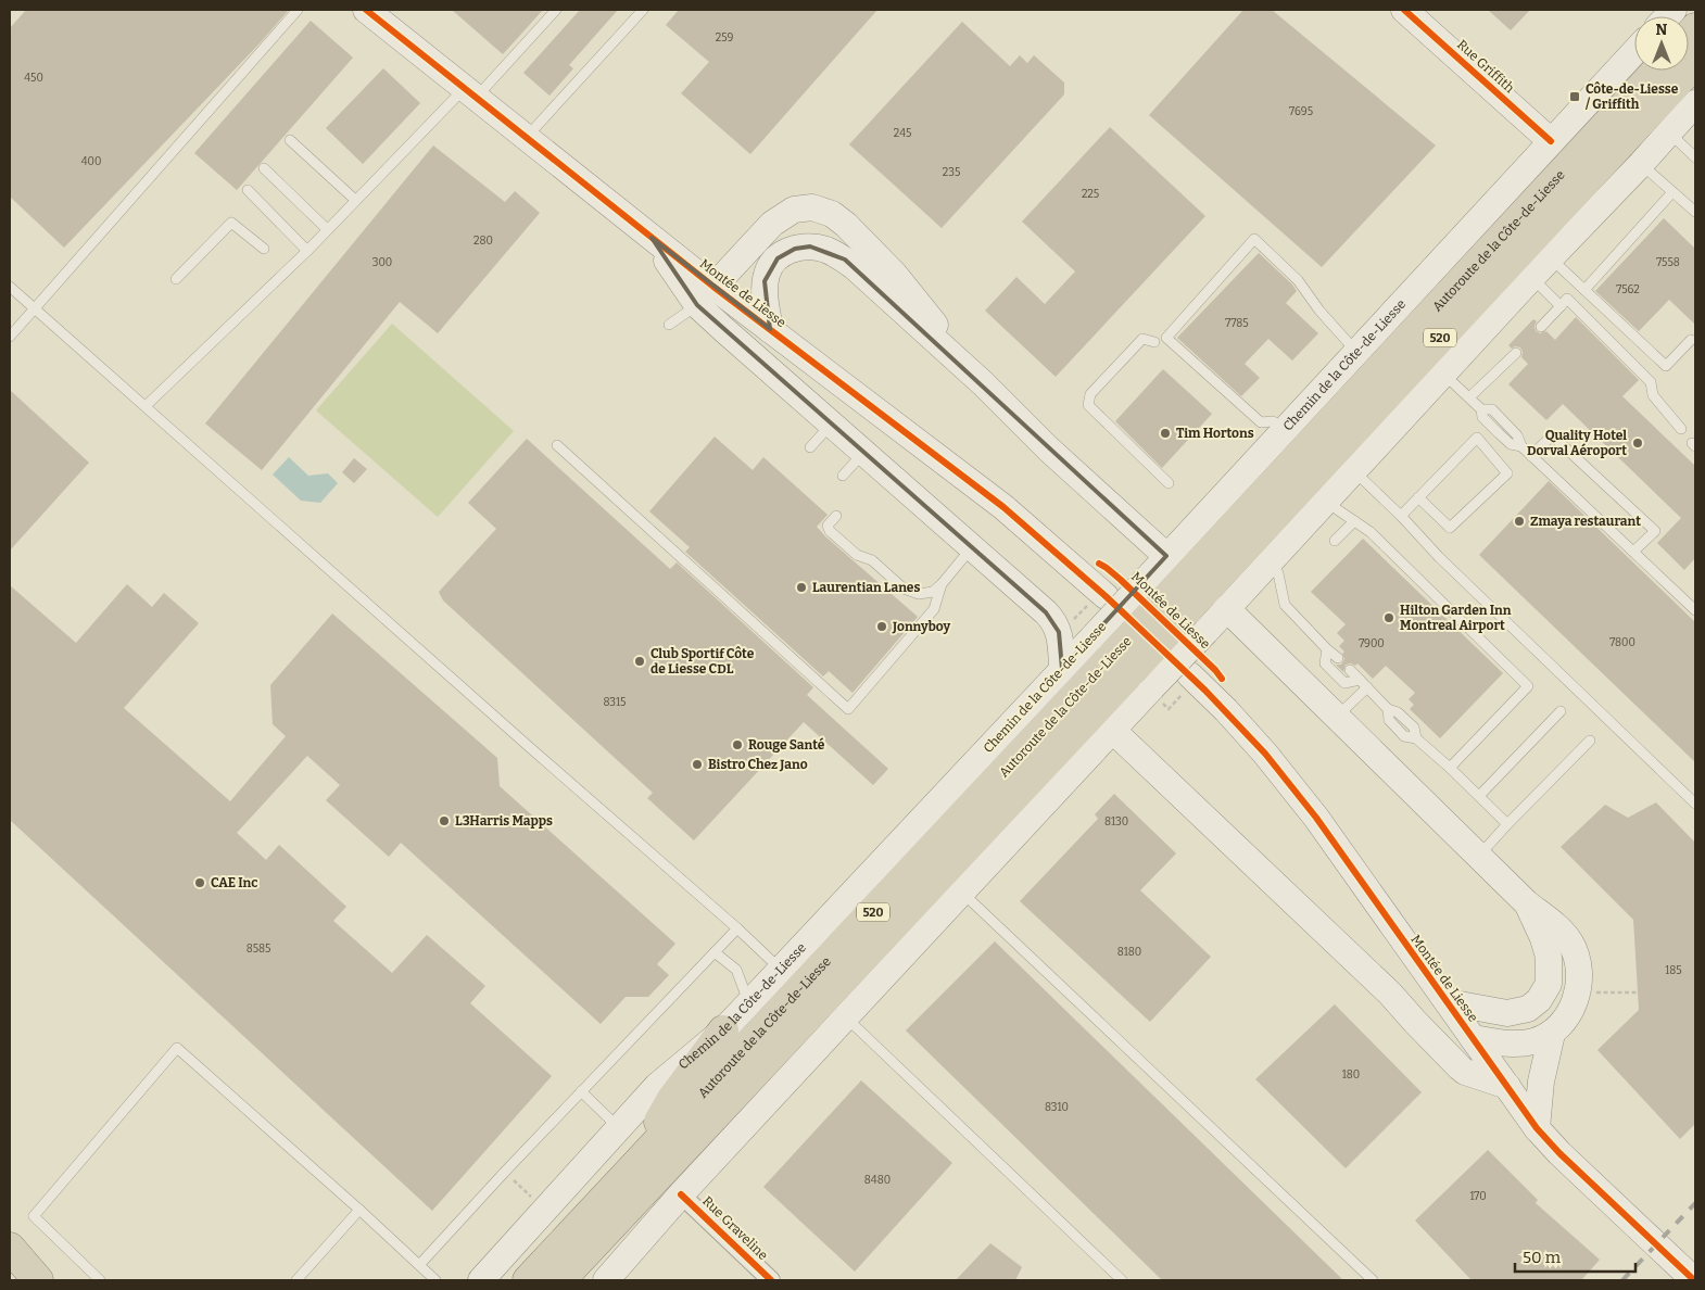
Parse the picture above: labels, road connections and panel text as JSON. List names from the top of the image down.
{
  "streets": {
    "highway": ["Autoroute de la Côte-de-Liesse", "520"],
    "street": [
      "Rue Griffith",
      "Montée de Liesse",
      "Chemin de la Côte-de-Liesse",
      "Rue Graveline"
    ]
  },
  "crossings": [
    ["Rue Griffith", "Chemin de la Côte-de-Liesse"],
    ["Autoroute de la Côte-de-Liesse", "Chemin de la Côte-de-Liesse"],
    ["Chemin de la Côte-de-Liesse", "Rue Graveline"]
  ],
  "places": {
    "transit": ["Côte-de-Liesse / Griffith"],
    "other": [
      "Tim Hortons",
      "Quality Hotel Dorval Aéroport",
      "Zmaya restaurant",
      "Laurentian Lanes",
      "Hilton Garden Inn Montreal Airport",
      "Jonnyboy",
      "Club Sportif Côte de Liesse CDL",
      "Rouge Santé",
      "Bistro Chez Jano",
      "L3Harris Mapps",
      "CAE Inc"
    ]
  },
  "house_numbers": [
    "259",
    "450",
    "7695",
    "245",
    "400",
    "235",
    "225",
    "280",
    "300",
    "7558",
    "7562",
    "7785",
    "7800",
    "7900",
    "8315",
    "8130",
    "8585",
    "8180",
    "185",
    "180",
    "8310",
    "8480",
    "170"
  ],
  "scale_bar": "50 m",
  "north": "top"
}
